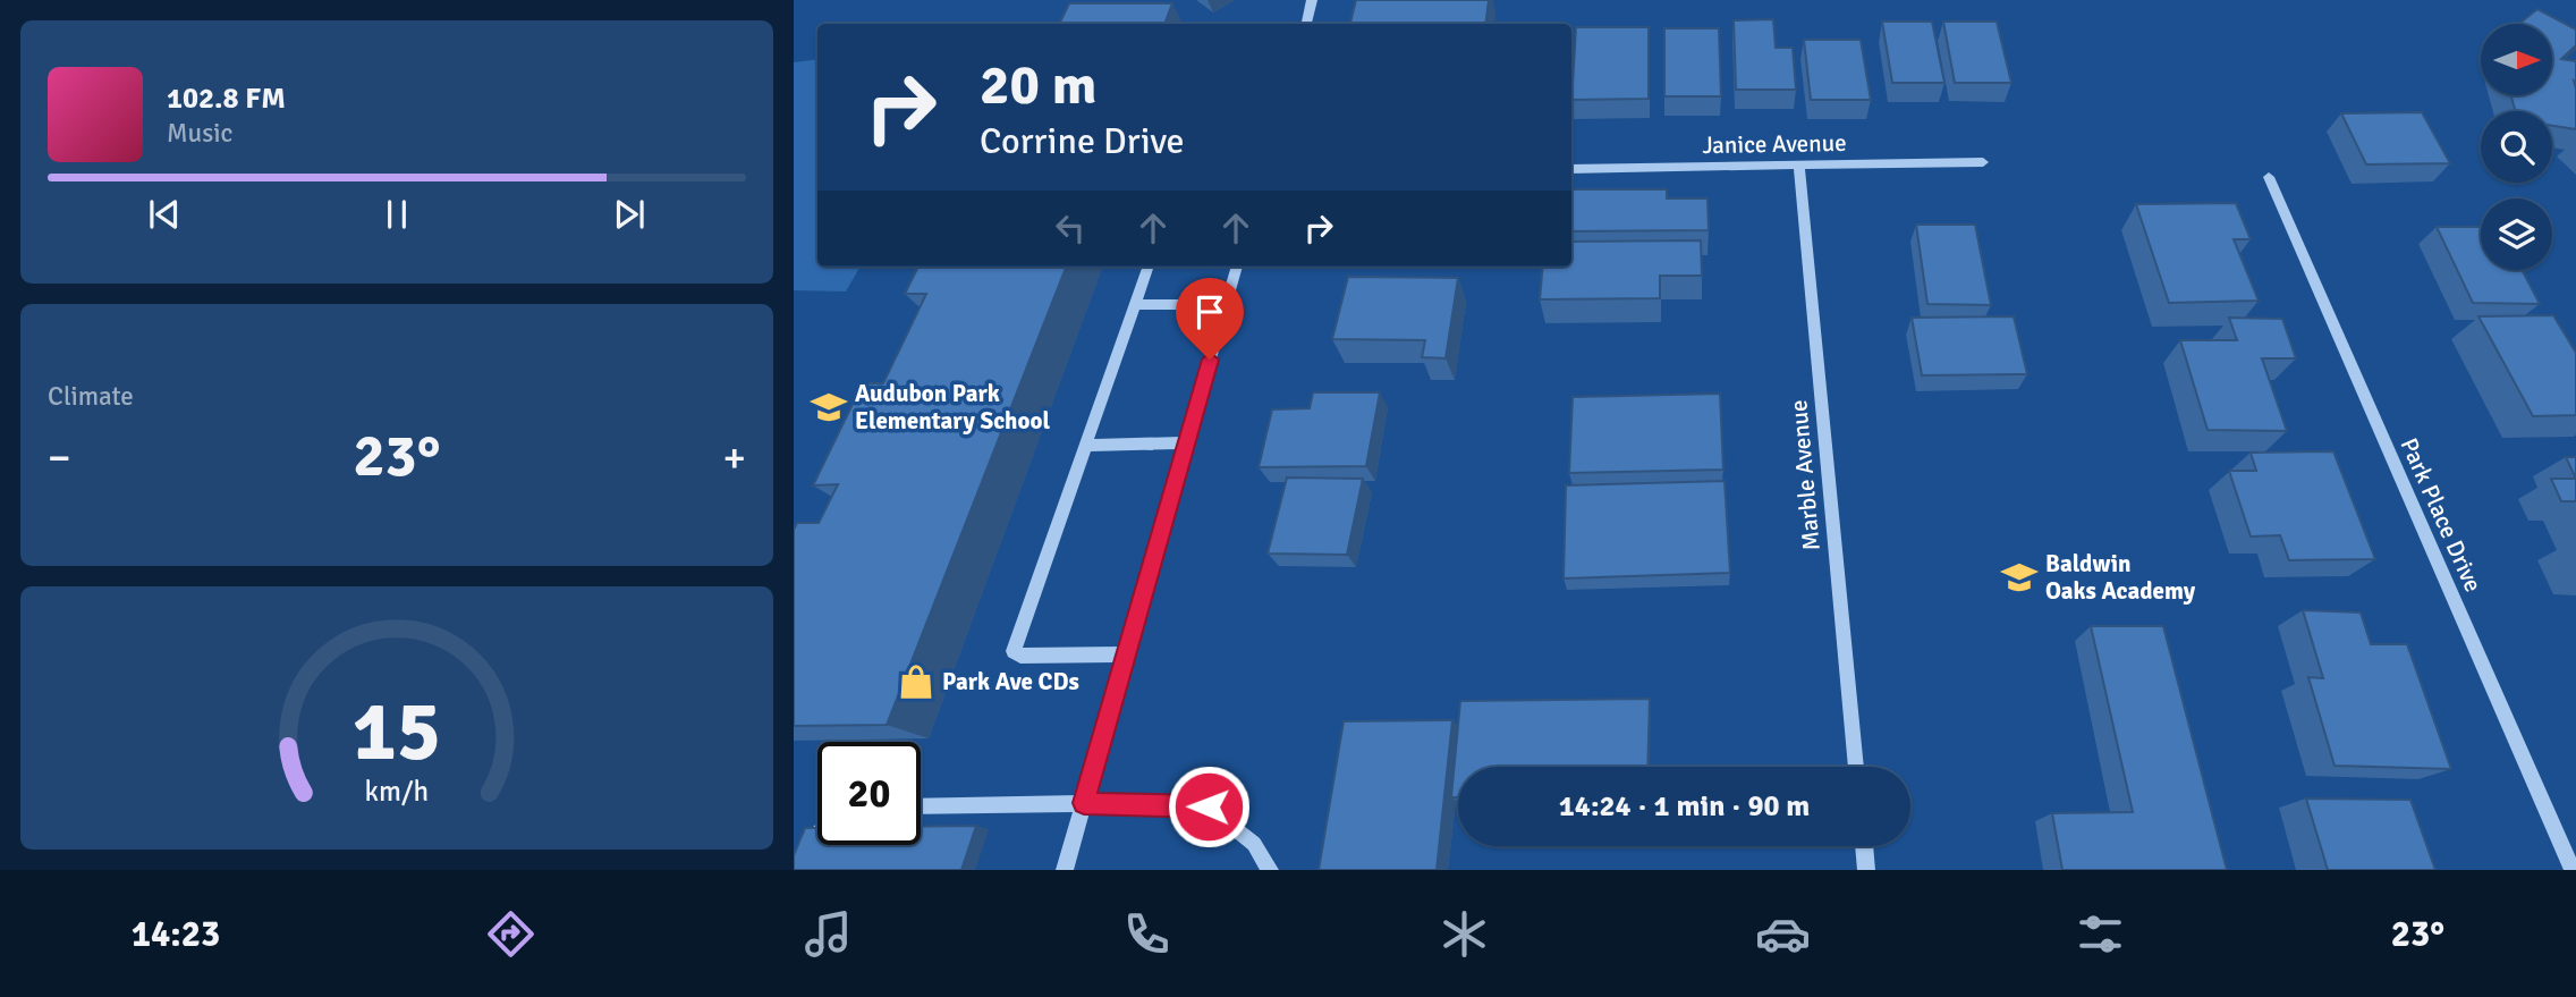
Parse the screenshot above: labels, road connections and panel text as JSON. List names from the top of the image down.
{
  "streets": {
    "street": ["Janice Avenue", "Marble Avenue", "Park Place Drive"]
  },
  "crossings": [
    ["Janice Avenue", "Marble Avenue"]
  ],
  "places": {
    "school or university": ["Audubon Park Elementary School", "Baldwin Oaks Academy"],
    "shop": ["Park Ave CDs"]
  },
  "north": "right",
  "page": {
    "turn": ["20 m", "Corrine Drive"],
    "song": ["102.8 FM", "Music"],
    "tile": "Climate",
    "heat": ["−", "23°", "+"],
    "limit": "20",
    "trip": "14:24 · 1 min · 90 m",
    "tabs": ["14:23", "23°"],
    "gauge": ["15", "km/h"]
  }
}
